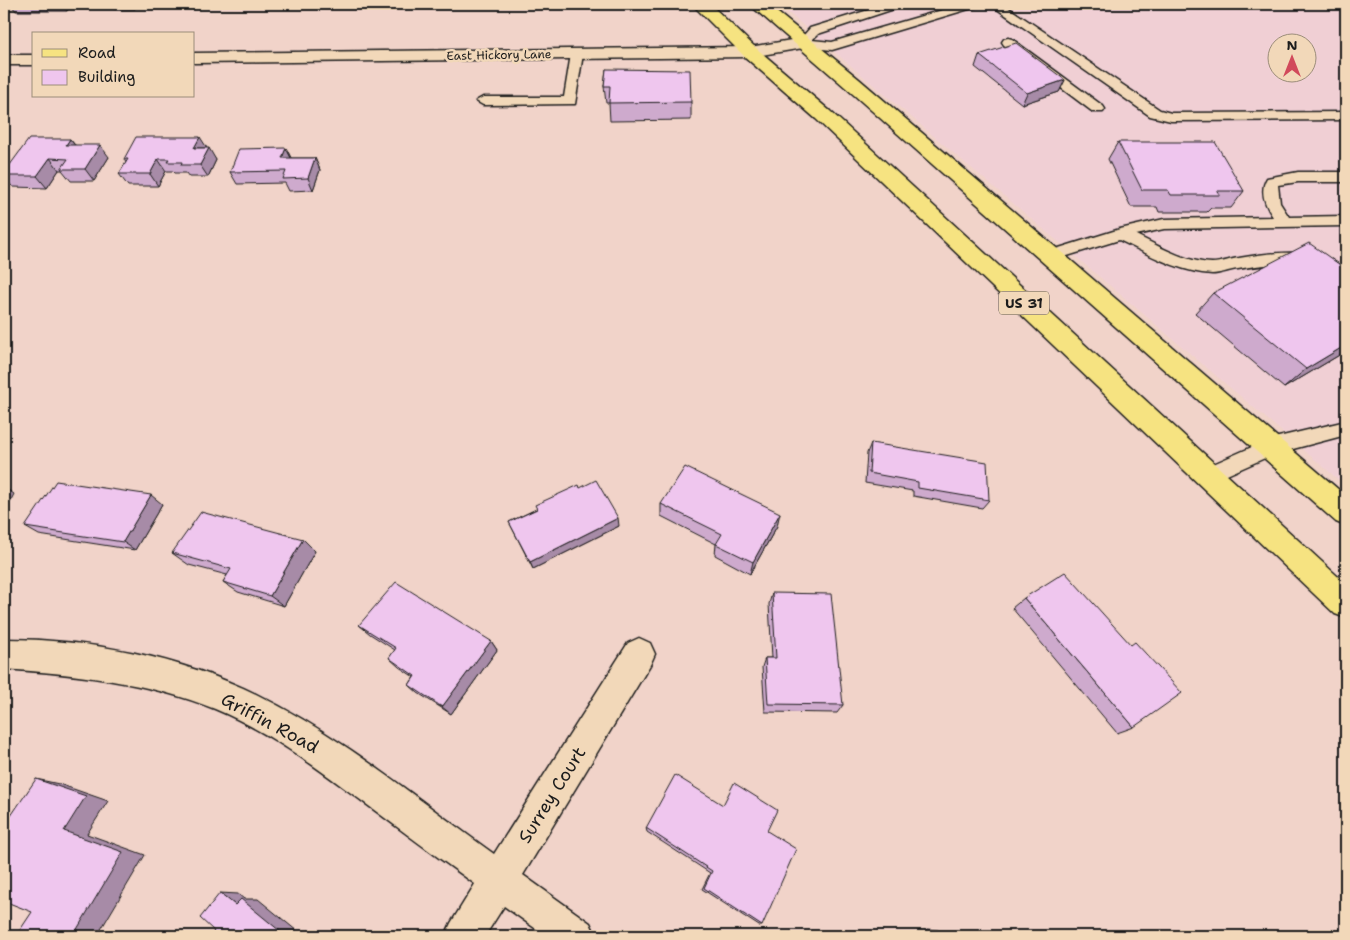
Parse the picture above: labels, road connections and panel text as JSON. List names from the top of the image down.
{
  "streets": {
    "main road": ["US 31"],
    "street": ["East Hickory Lane", "Griffin Road", "Surrey Court"]
  },
  "crossings": [
    ["East Hickory Lane", "US 31"],
    ["Griffin Road", "Surrey Court"]
  ],
  "legend": ["Road", "Building"],
  "north": "top"
}
